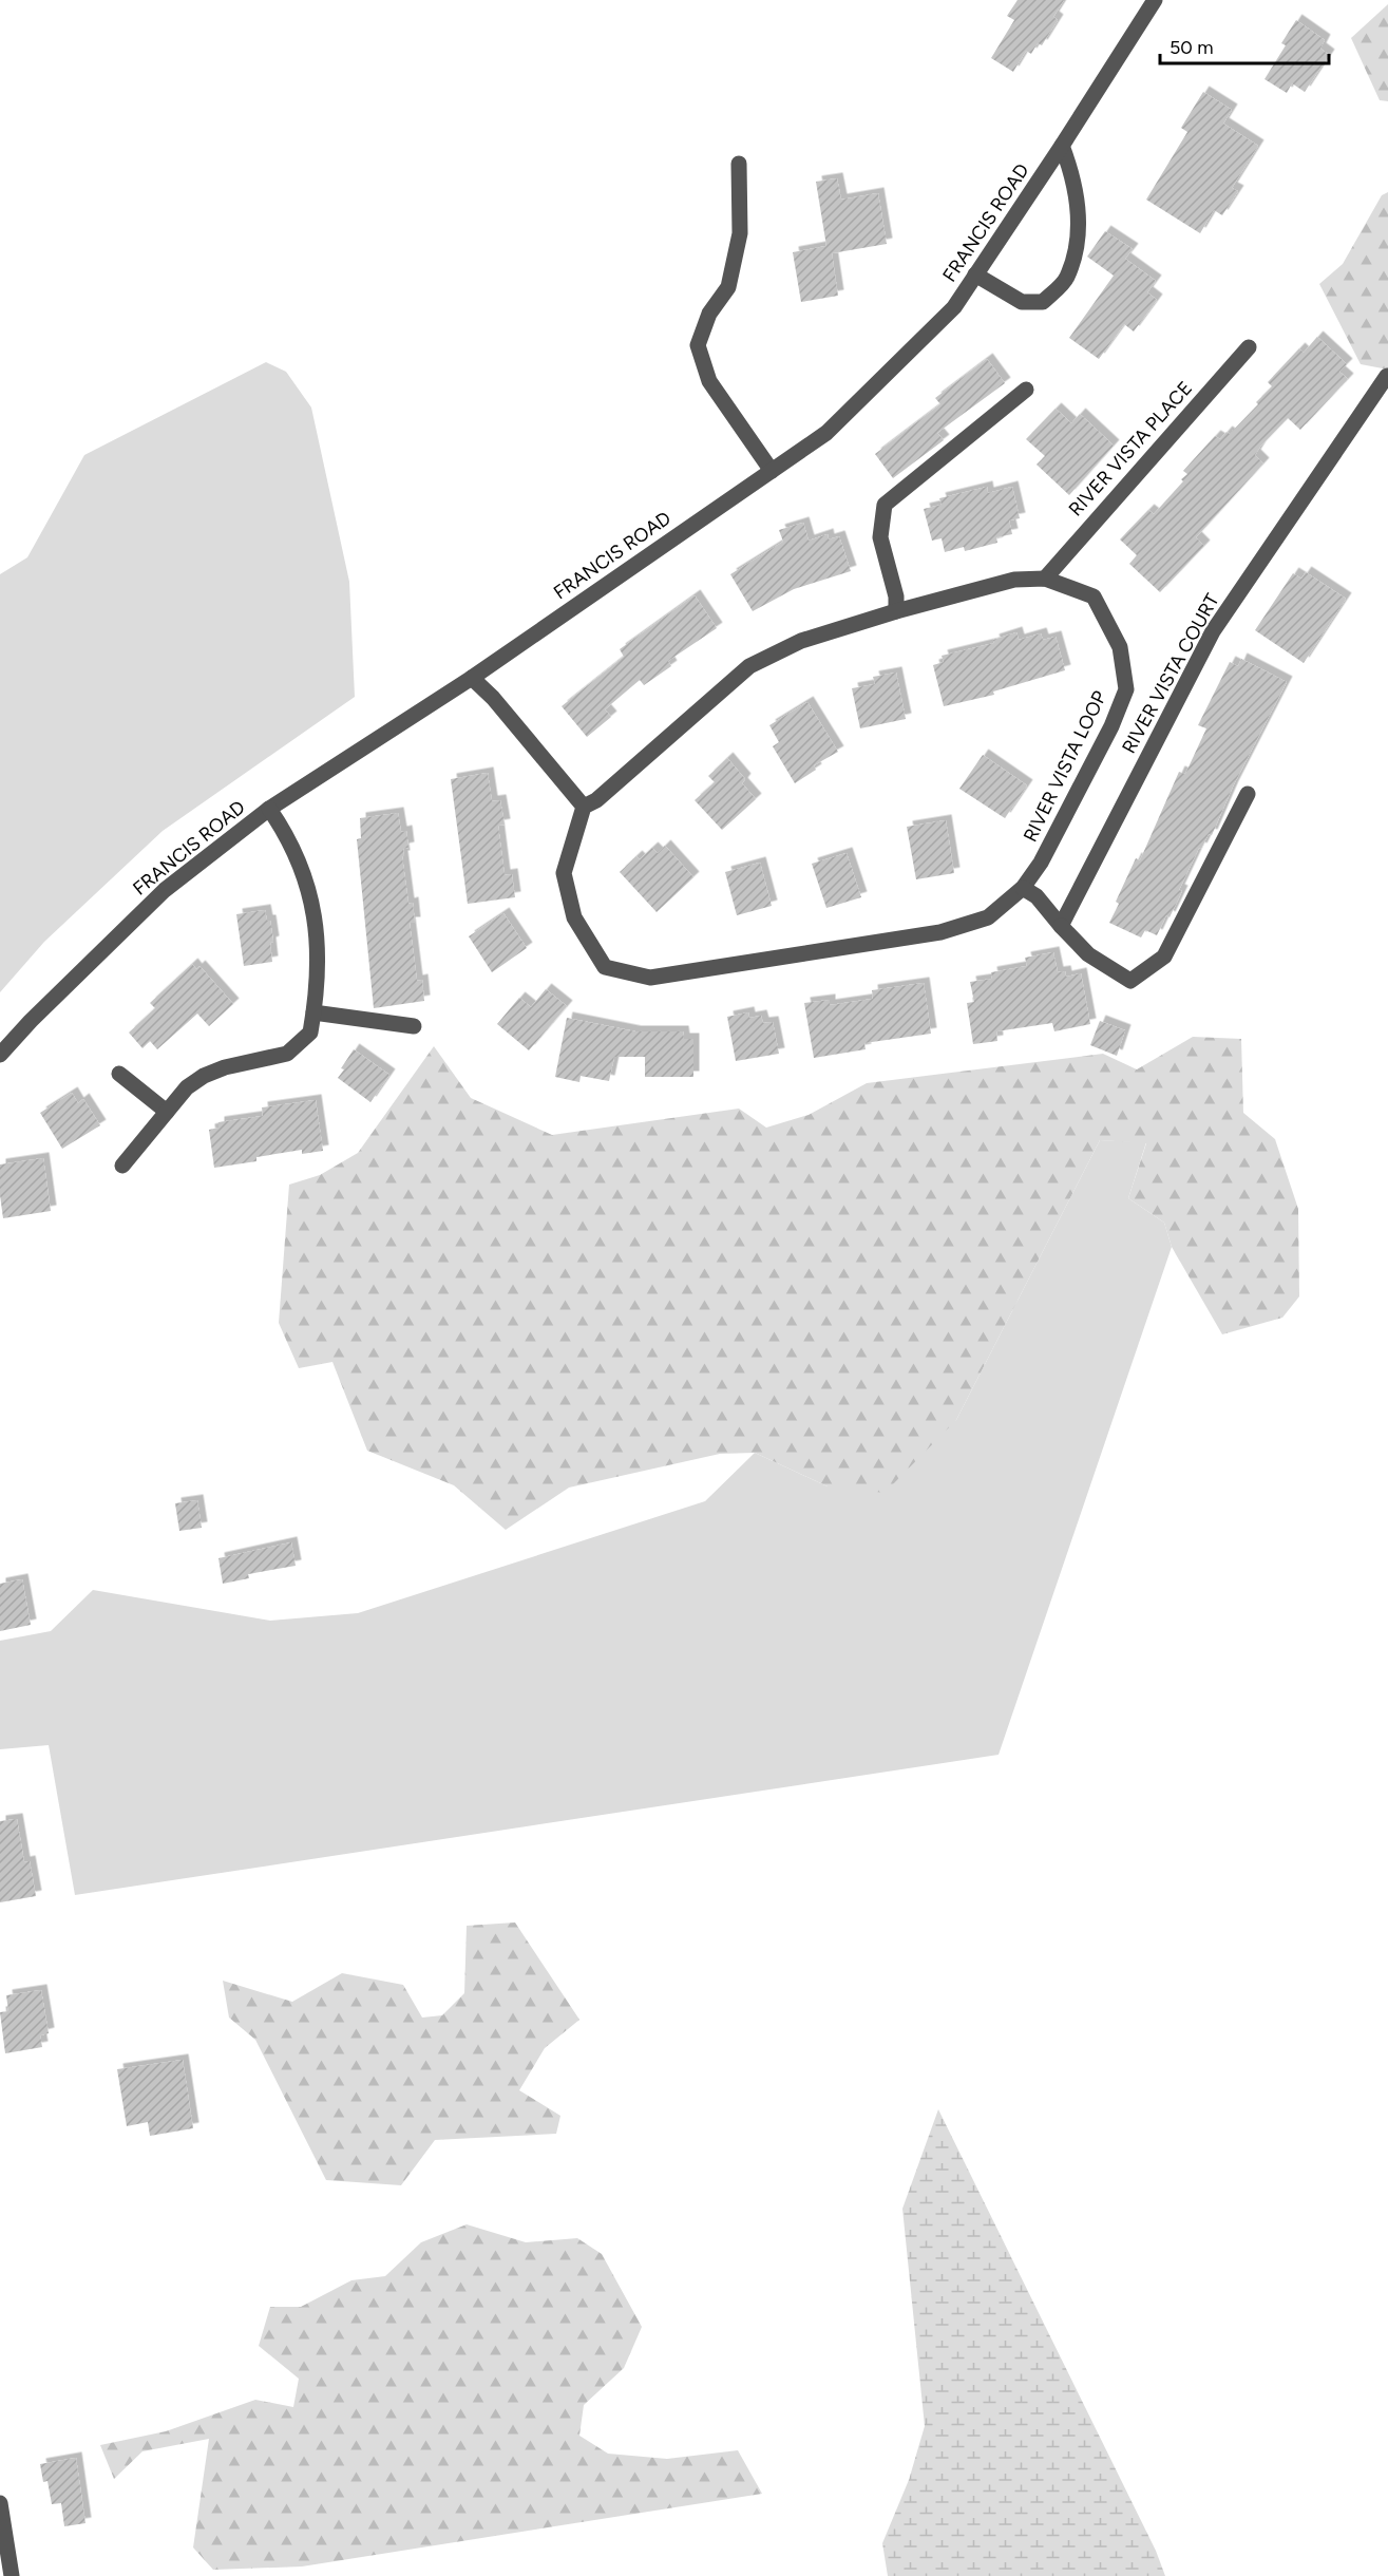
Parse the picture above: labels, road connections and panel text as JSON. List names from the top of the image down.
{
  "streets": {
    "street": [
      "FRANCIS ROAD",
      "RIVER VISTA PLACE",
      "RIVER VISTA COURT",
      "RIVER VISTA LOOP"
    ]
  },
  "crossings": [
    ["RIVER VISTA PLACE", "RIVER VISTA LOOP"]
  ],
  "scale_bar": "50 m"
}
